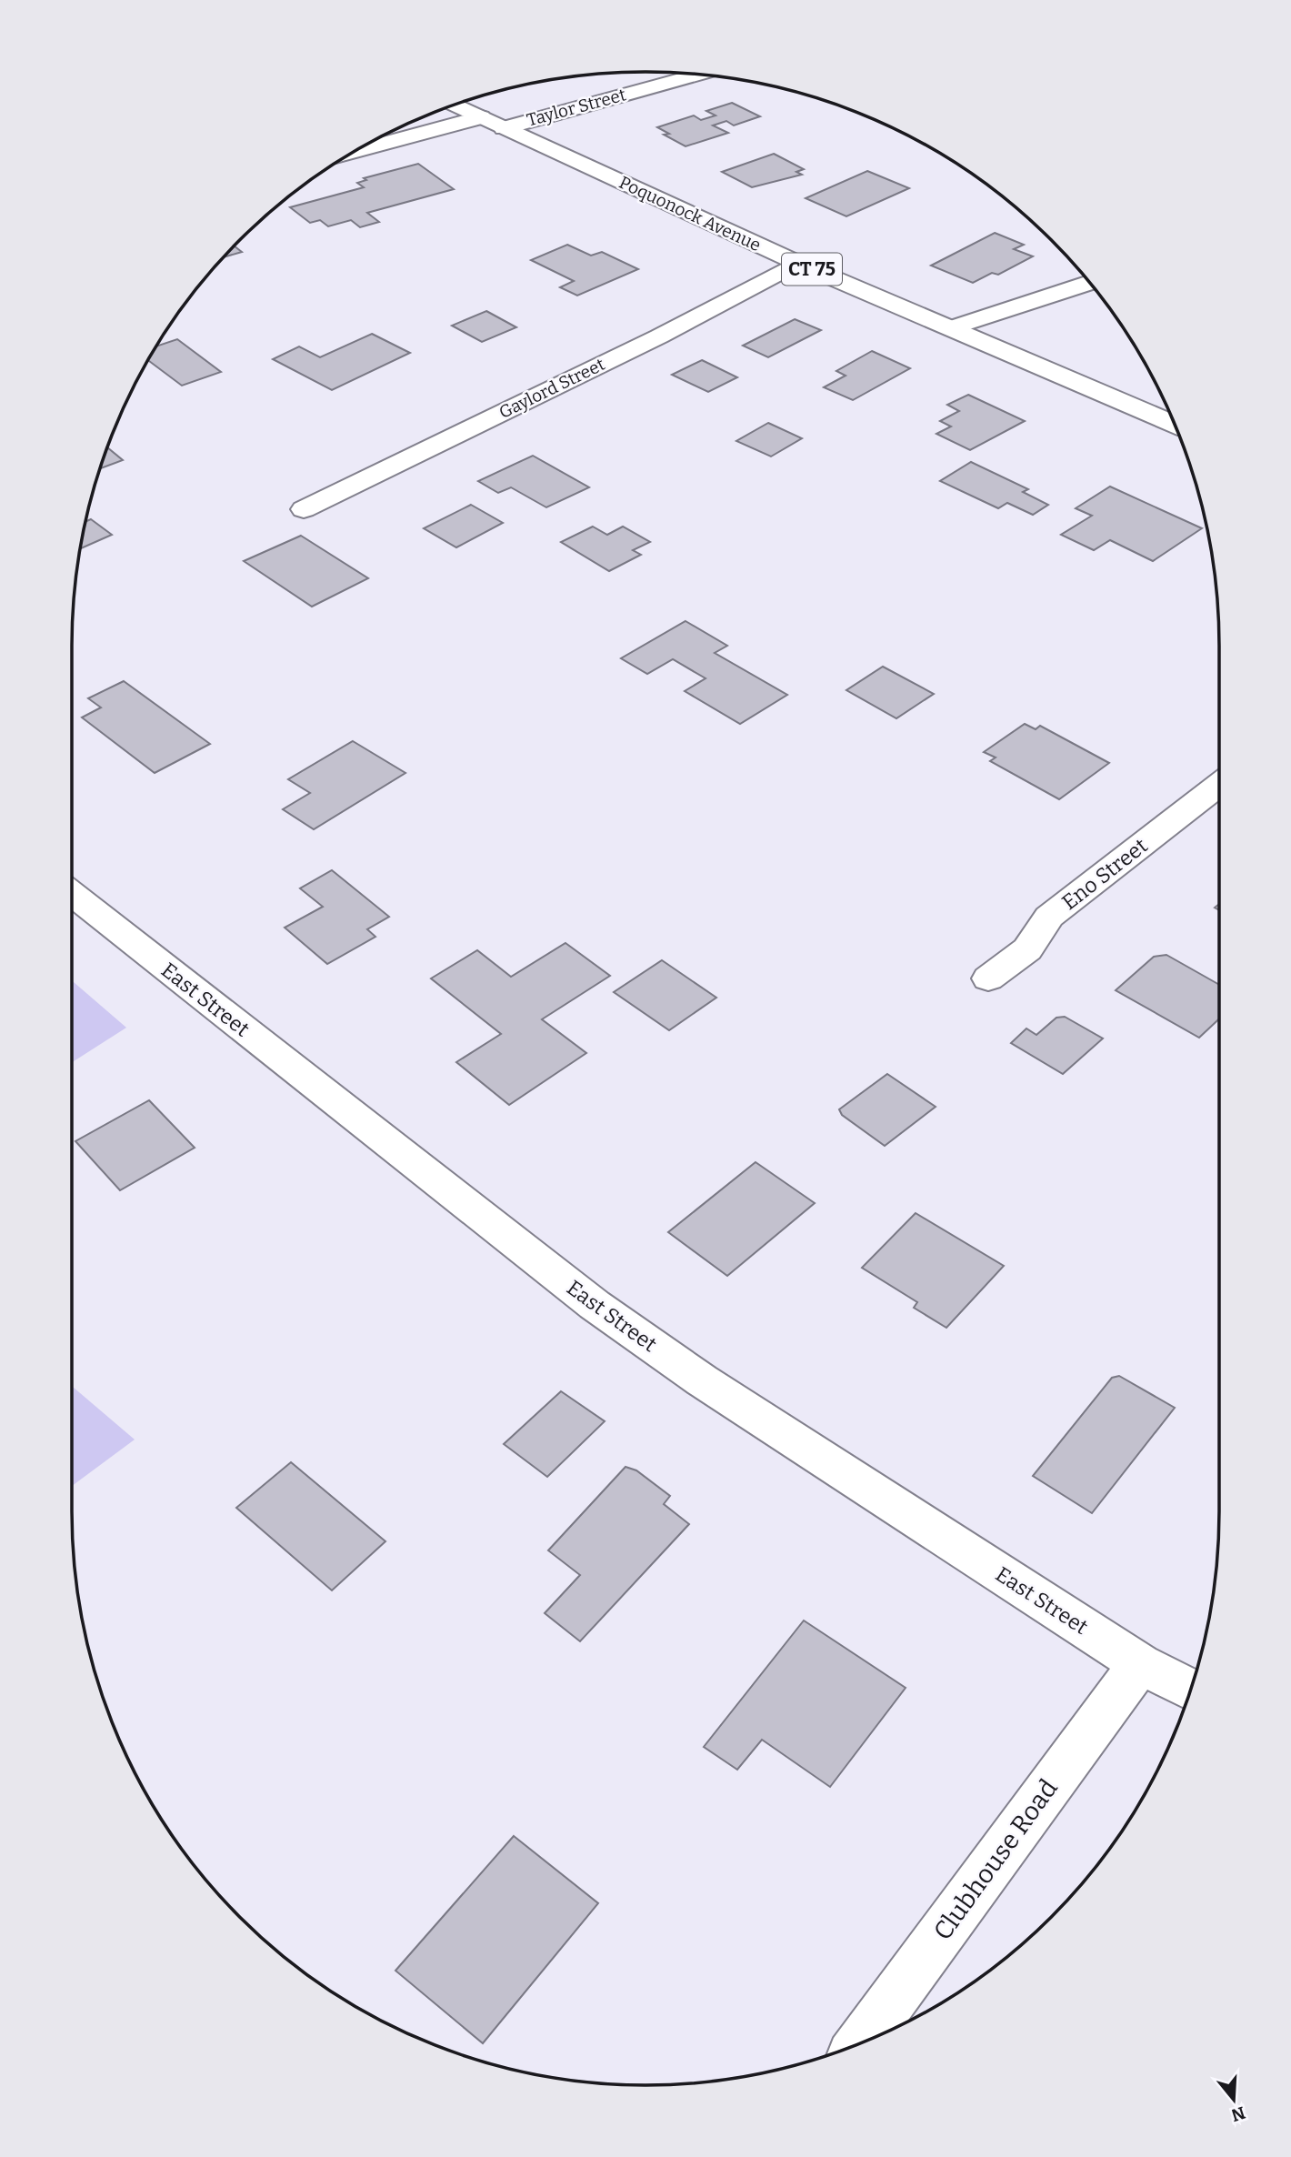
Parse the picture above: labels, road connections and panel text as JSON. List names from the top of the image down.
{
  "streets": {
    "street": [
      "Taylor Street",
      "Poquonock Avenue",
      "CT 75",
      "Gaylord Street",
      "Eno Street",
      "East Street",
      "Clubhouse Road"
    ]
  },
  "crossings": [
    ["Taylor Street", "Poquonock Avenue"],
    ["Poquonock Avenue", "Gaylord Street"],
    ["East Street", "Clubhouse Road"]
  ],
  "north": "bottom"
}
